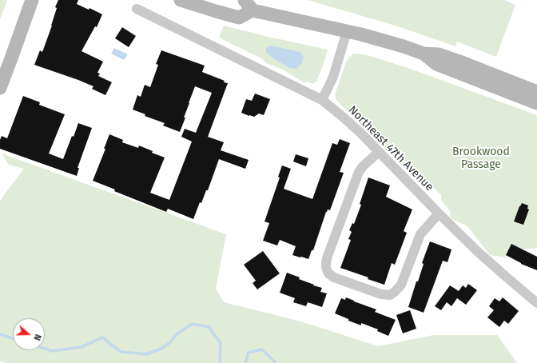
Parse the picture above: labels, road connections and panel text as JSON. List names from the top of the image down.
{
  "streets": {
    "street": ["Northeast 47th Avenue"]
  },
  "parks": ["Brookwood Passage"],
  "north": "right"
}
